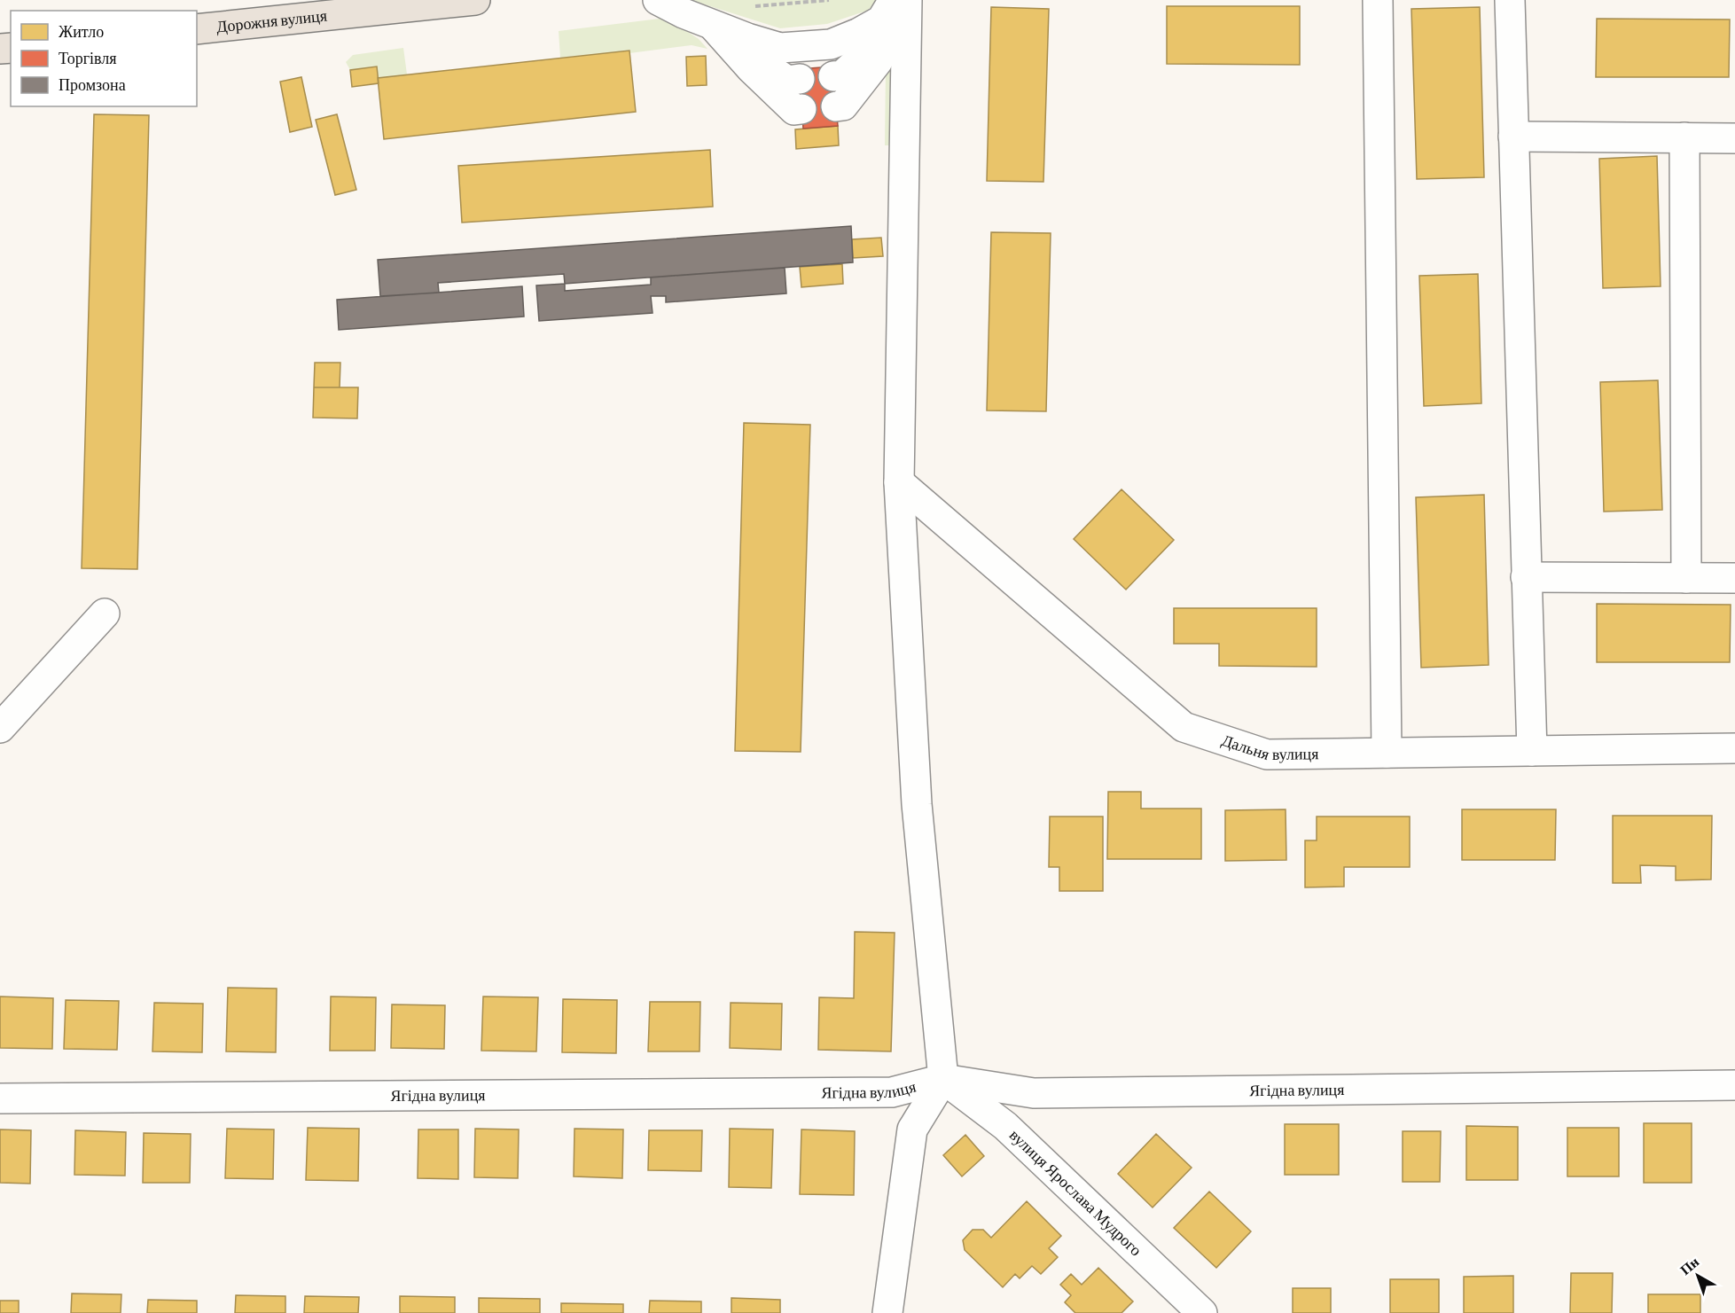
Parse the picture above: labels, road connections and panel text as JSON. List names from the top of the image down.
{
  "streets": {
    "main road": ["Дорожня вулиця"],
    "street": ["Дальня вулиця", "Ягідна вулиця", "вулиця Ярослава Мудрого"]
  },
  "crossings": [
    ["Ягідна вулиця", "вулиця Ярослава Мудрого"]
  ],
  "legend": ["Житло", "Торгівля", "Промзона"],
  "north": "top left"
}
